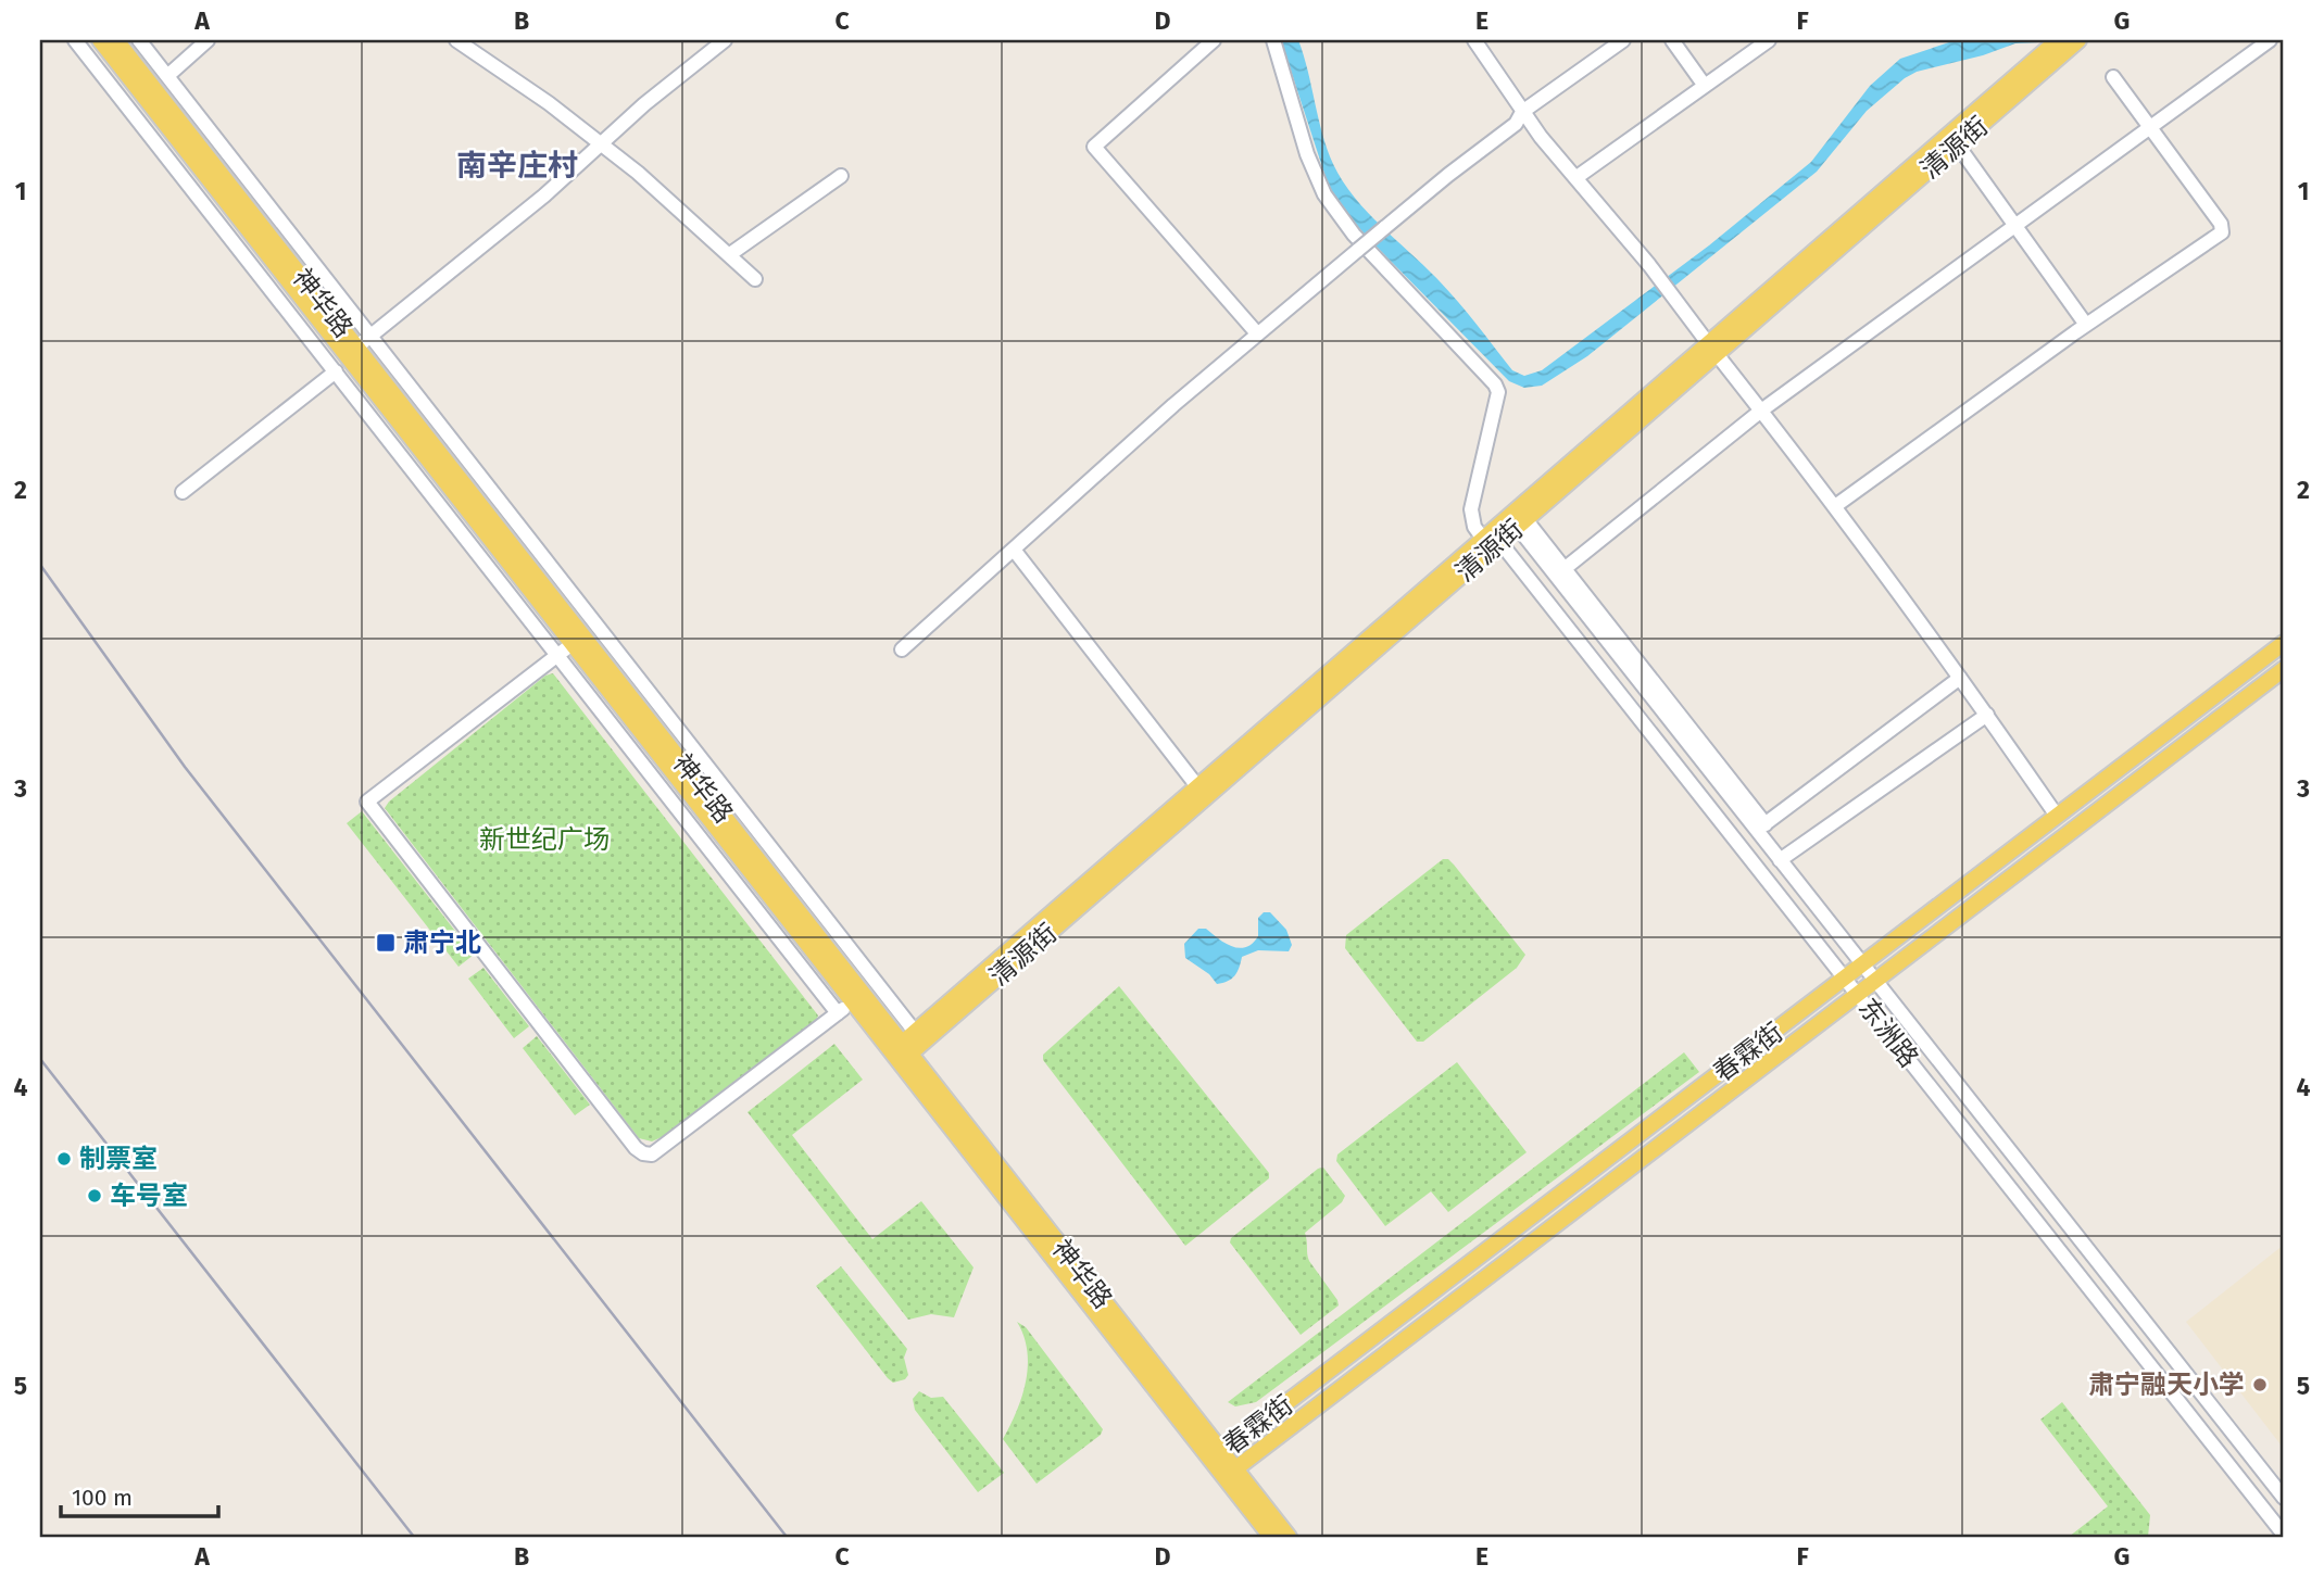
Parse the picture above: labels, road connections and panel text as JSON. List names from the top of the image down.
{
  "streets": {
    "main road": ["清源街", "神华路", "春霖街"],
    "street": ["东洲路"]
  },
  "crossings": [
    ["清源街", "神华路"],
    ["清源街", "东洲路"],
    ["神华路", "春霖街"],
    ["东洲路", "春霖街"]
  ],
  "districts": ["南辛庄村"],
  "parks": ["新世纪广场"],
  "places": {
    "transit": ["肃宁北"],
    "other": ["制票室", "车号室", "肃宁融天小学"]
  },
  "scale_bar": "100 m",
  "grid": {
    "columns": [
      "A",
      "B",
      "C",
      "D",
      "E",
      "F",
      "G"
    ],
    "rows": [
      "1",
      "2",
      "3",
      "4",
      "5"
    ]
  }
}
